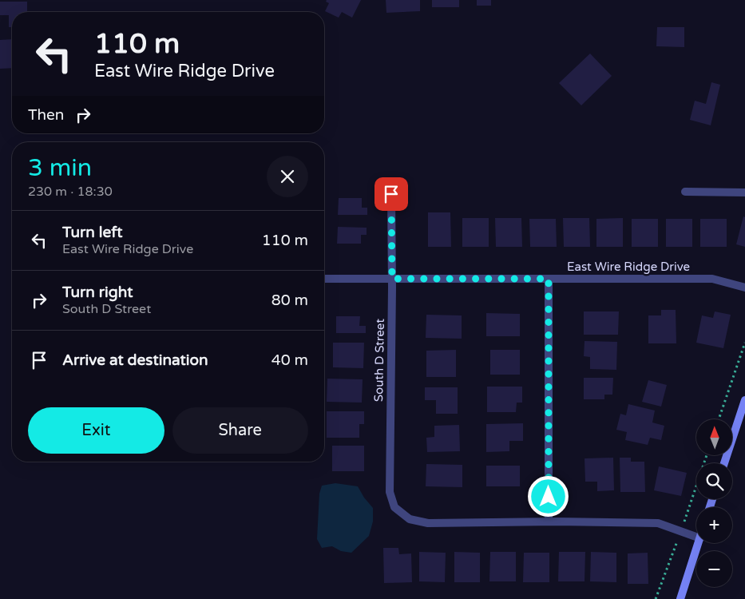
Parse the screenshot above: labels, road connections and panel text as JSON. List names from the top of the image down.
{
  "streets": {
    "street": ["East Wire Ridge Drive", "South D Street"]
  },
  "crossings": [
    ["East Wire Ridge Drive", "South D Street"]
  ],
  "north": "top",
  "page": {
    "turn": ["110 m", "East Wire Ridge Drive"],
    "then": "Then",
    "heading": ["3 min", "230 m · 18:30"],
    "list": [
      {
        "name": "Turn left",
        "note": "East Wire Ridge Drive",
        "value": "110 m"
      },
      {
        "name": "Turn right",
        "note": "South D Street",
        "value": "80 m"
      },
      {
        "name": "Arrive at destination",
        "value": "40 m"
      }
    ],
    "buttons": ["Exit", "Share"],
    "map_buttons": ["+", "−"]
  }
}
